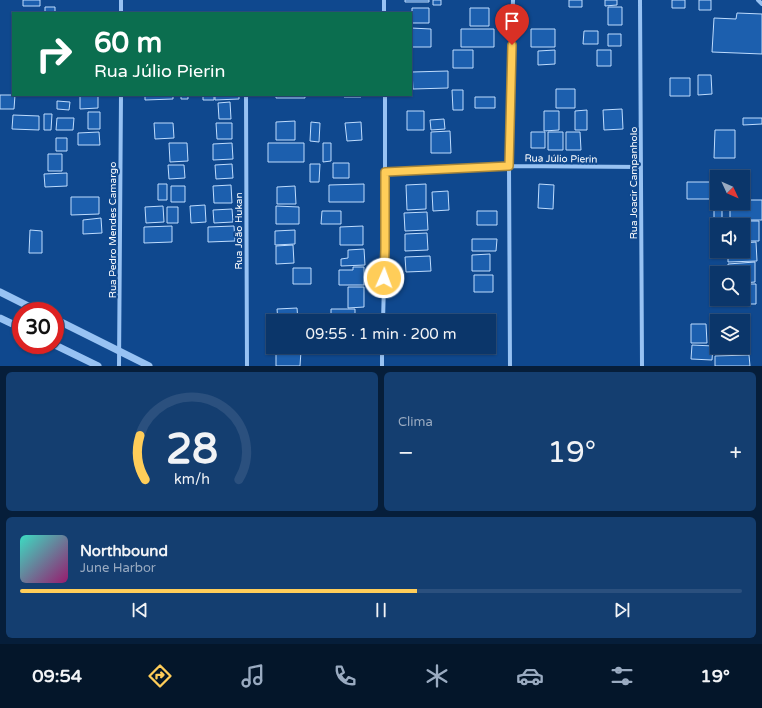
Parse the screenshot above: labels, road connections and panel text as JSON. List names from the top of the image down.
{
  "streets": {
    "street": [
      "Rua Júlio Pierin",
      "Rua Joacir Campanholo",
      "Rua Pedro Mendes Camargo",
      "Rua João Hukan"
    ]
  },
  "crossings": [
    ["Rua Júlio Pierin", "Rua Joacir Campanholo"]
  ],
  "north": "bottom right",
  "page": {
    "turn": ["60 m", "Rua Júlio Pierin"],
    "limit": "30",
    "trip": "09:55 · 1 min · 200 m",
    "tile": "Clima",
    "heat": ["−", "19°", "+"],
    "song": ["Northbound", "June Harbor"],
    "tabs": ["09:54", "19°"],
    "gauge": ["28", "km/h"]
  }
}
